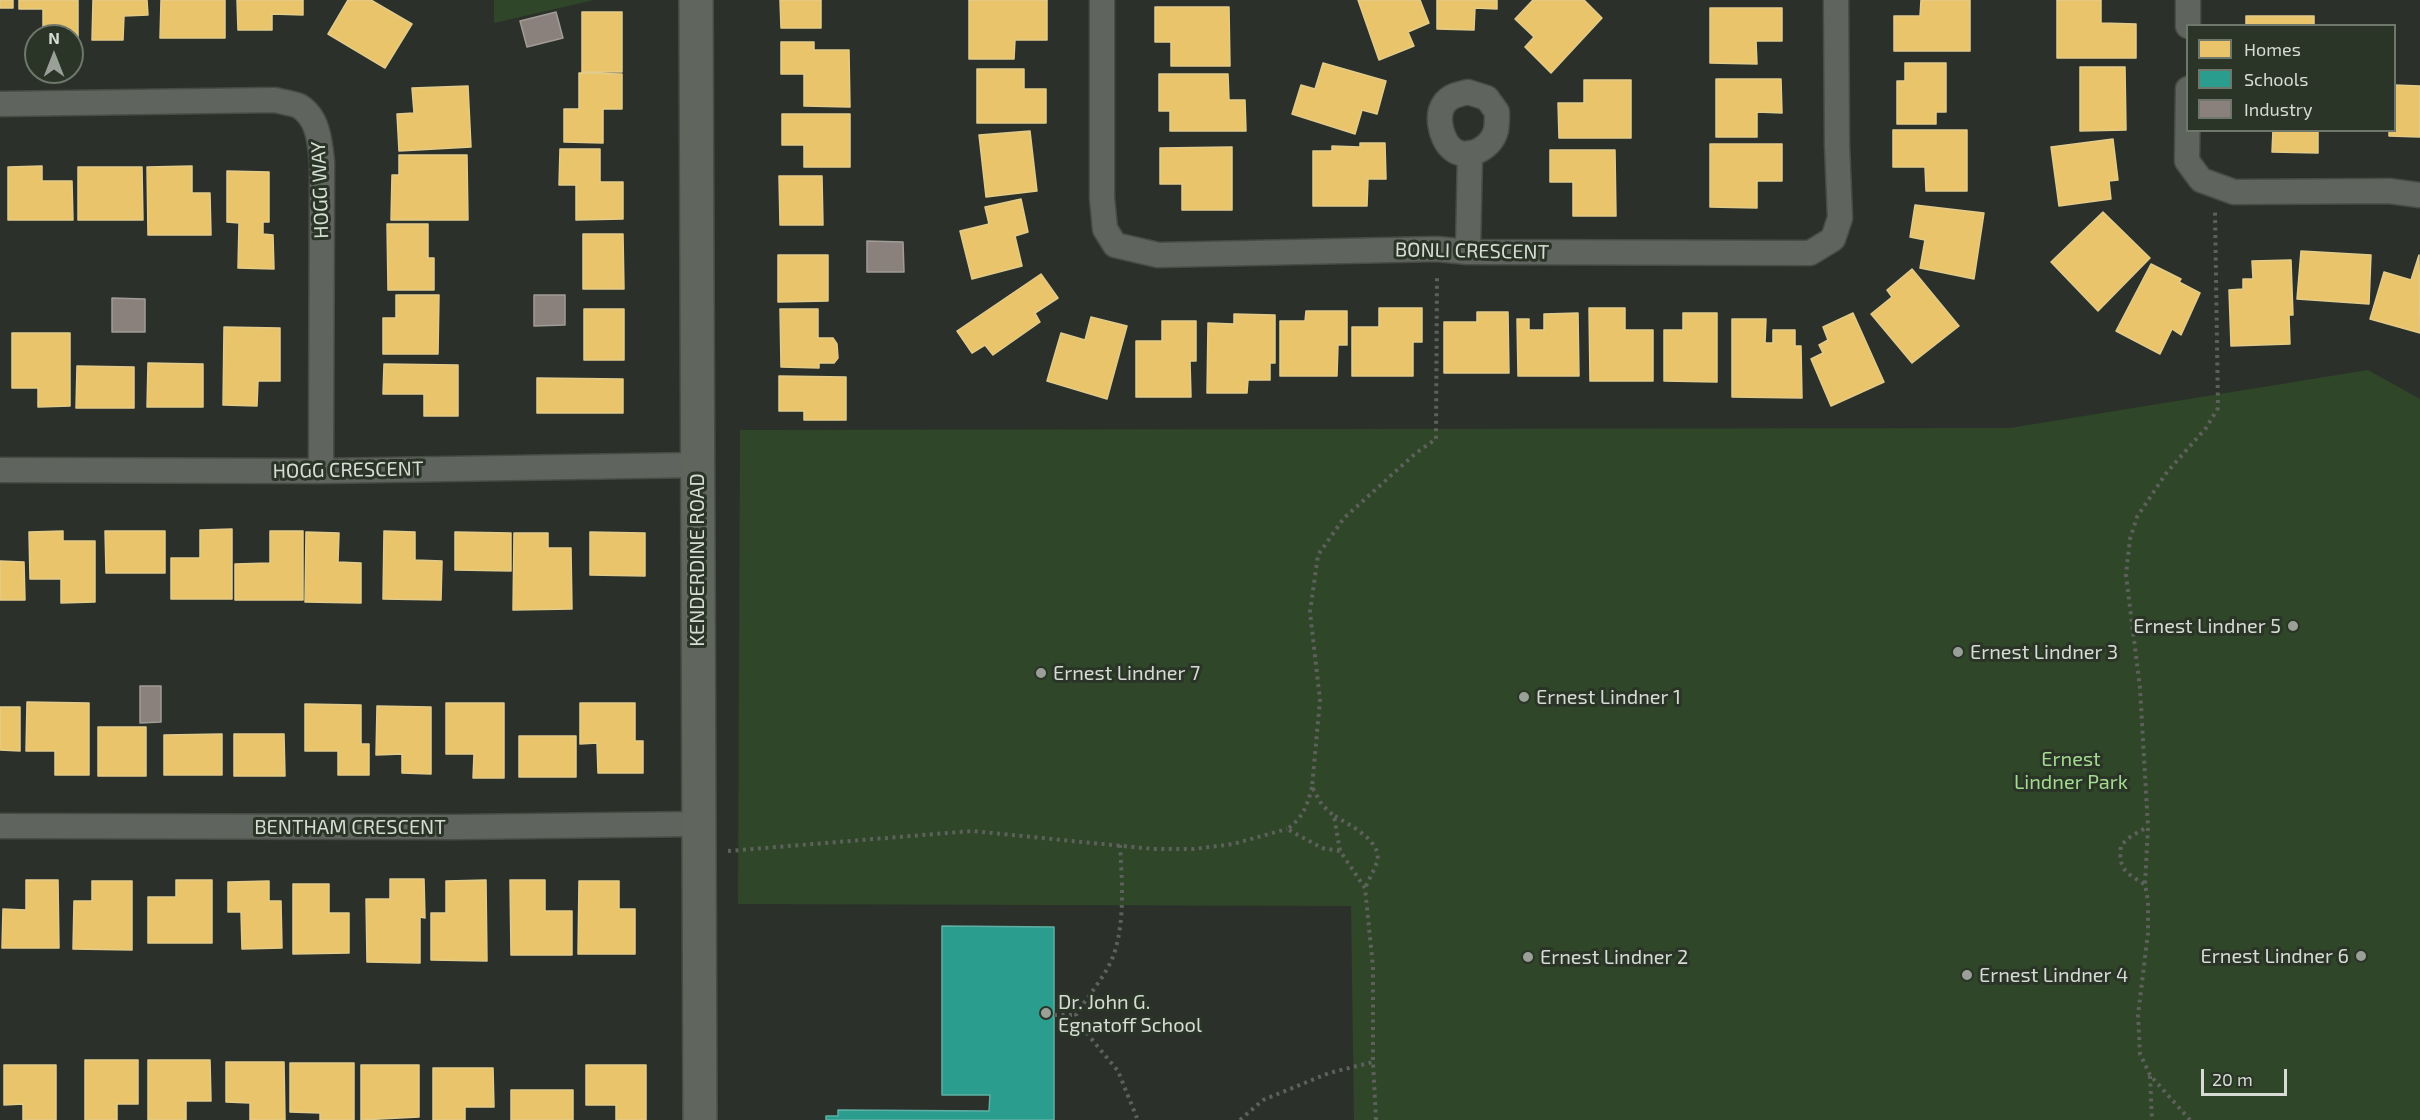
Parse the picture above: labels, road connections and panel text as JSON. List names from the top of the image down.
{
  "streets": {
    "street": [
      "HOGG WAY",
      "BONLI CRESCENT",
      "HOGG CRESCENT",
      "KENDERDINE ROAD",
      "BENTHAM CRESCENT"
    ]
  },
  "crossings": [
    ["HOGG WAY", "HOGG CRESCENT"],
    ["HOGG CRESCENT", "KENDERDINE ROAD"],
    ["KENDERDINE ROAD", "BENTHAM CRESCENT"]
  ],
  "parks": ["Ernest Lindner Park"],
  "places": [
    "Ernest Lindner 5",
    "Ernest Lindner 3",
    "Ernest Lindner 7",
    "Ernest Lindner 1",
    "Ernest Lindner 6",
    "Ernest Lindner 2",
    "Ernest Lindner 4",
    "Dr. John G. Egnatoff School"
  ],
  "legend": ["Homes", "Schools", "Industry"],
  "scale_bar": "20 m",
  "north": "top"
}
